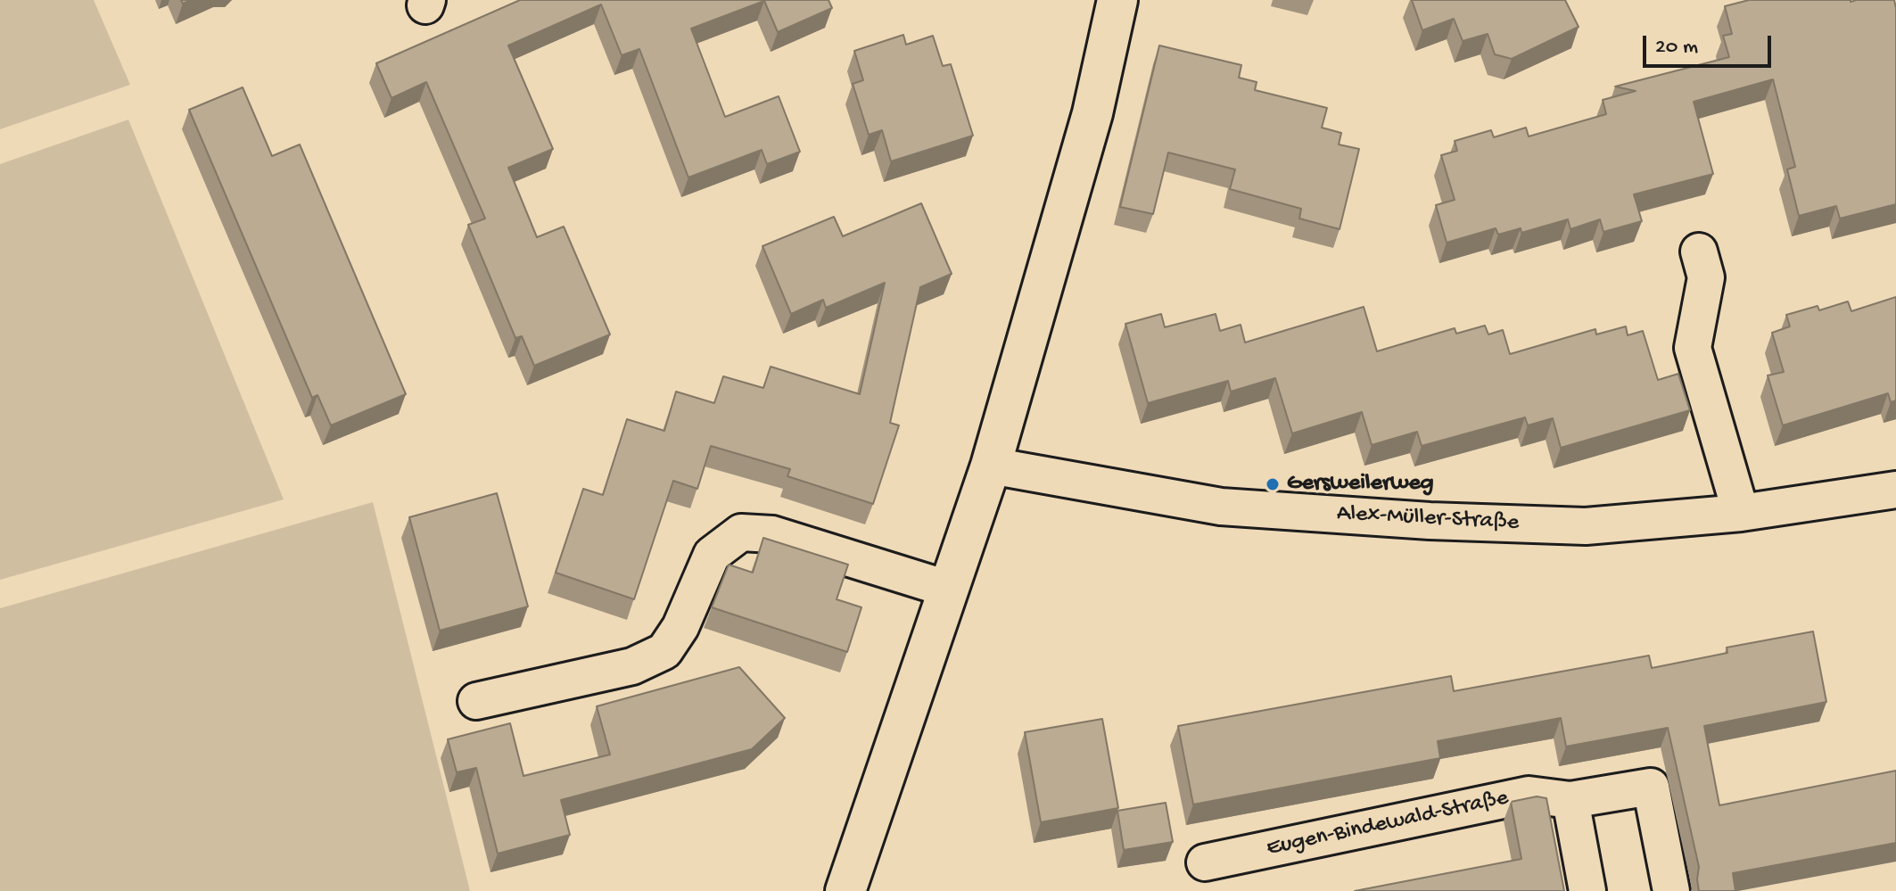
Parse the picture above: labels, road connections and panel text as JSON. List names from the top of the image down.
{
  "streets": {
    "street": ["Alex-Müller-Straße", "Eugen-Bindewald-Straße"]
  },
  "places": ["Gersweilerweg"],
  "scale_bar": "20 m"
}
